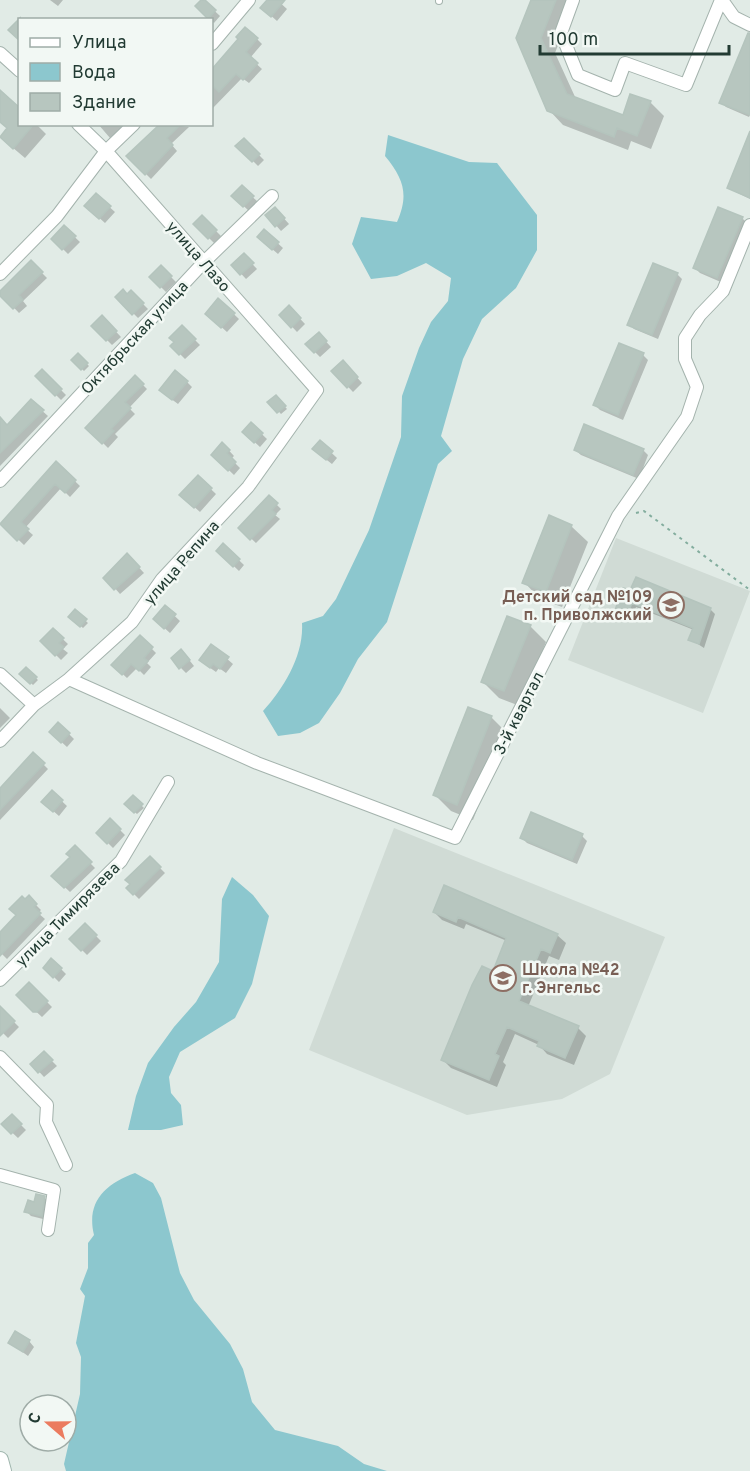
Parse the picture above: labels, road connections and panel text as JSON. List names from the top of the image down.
{
  "streets": {
    "street": [
      "улица Лазо",
      "Октябрьская улица",
      "улица Репина",
      "3-й квартал",
      "улица Тимирязева"
    ]
  },
  "crossings": [
    ["улица Лазо", "Октябрьская улица"],
    ["улица Лазо", "улица Репина"],
    ["улица Репина", "3-й квартал"]
  ],
  "places": {
    "school or university": ["Детский сад №109 п. Приволжский", "Школа №42 г. Энгельс"]
  },
  "legend": ["Улица", "Вода", "Здание"],
  "scale_bar": "100 m",
  "north": "left"
}
